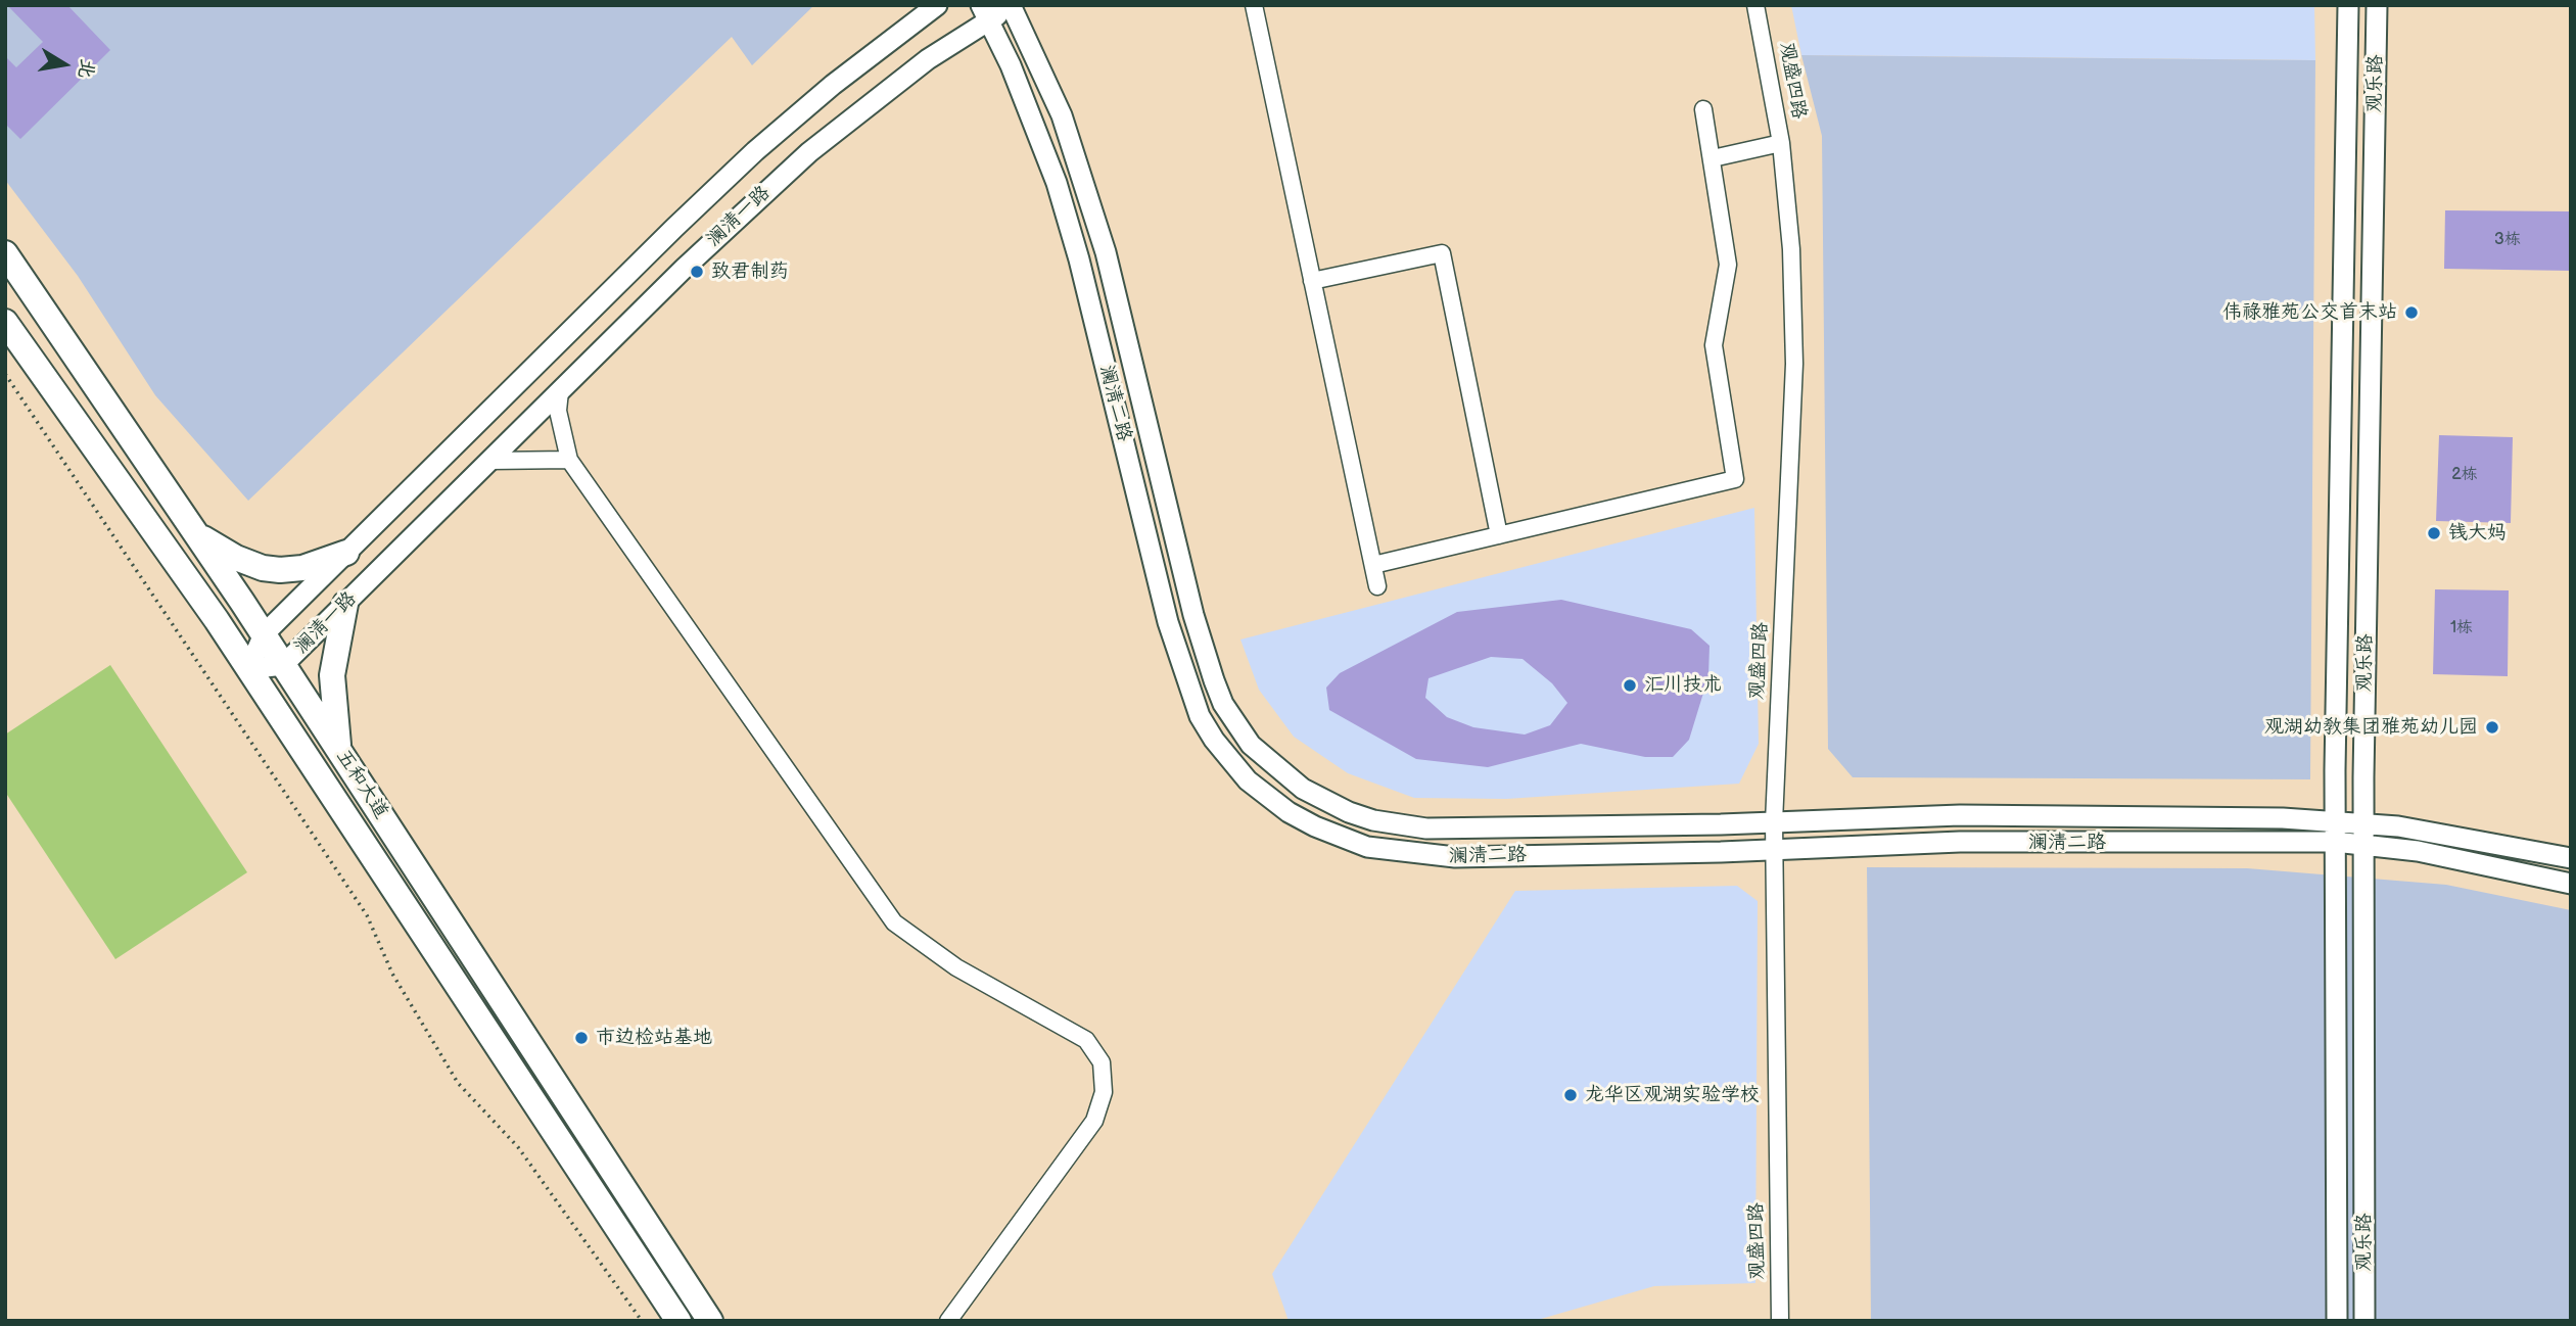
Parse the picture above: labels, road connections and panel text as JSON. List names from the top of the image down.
{
  "streets": {
    "main road": ["五和大道"],
    "street": [
      "观盛四路",
      "观乐路",
      "澜清一路",
      "澜清二路"
    ]
  },
  "crossings": [
    ["观盛四路", "澜清二路"],
    ["观乐路", "澜清二路"],
    ["澜清一路", "澜清二路"],
    ["澜清一路", "五和大道"]
  ],
  "places": [
    "致君制药",
    "伟禄雅苑公交首末站",
    "钱大妈",
    "汇川技术",
    "观湖幼教集团雅苑幼儿园",
    "市边检站基地",
    "龙华区观湖实验学校"
  ],
  "house_numbers": ["3栋", "2栋", "1栋"],
  "north": "right"
}
